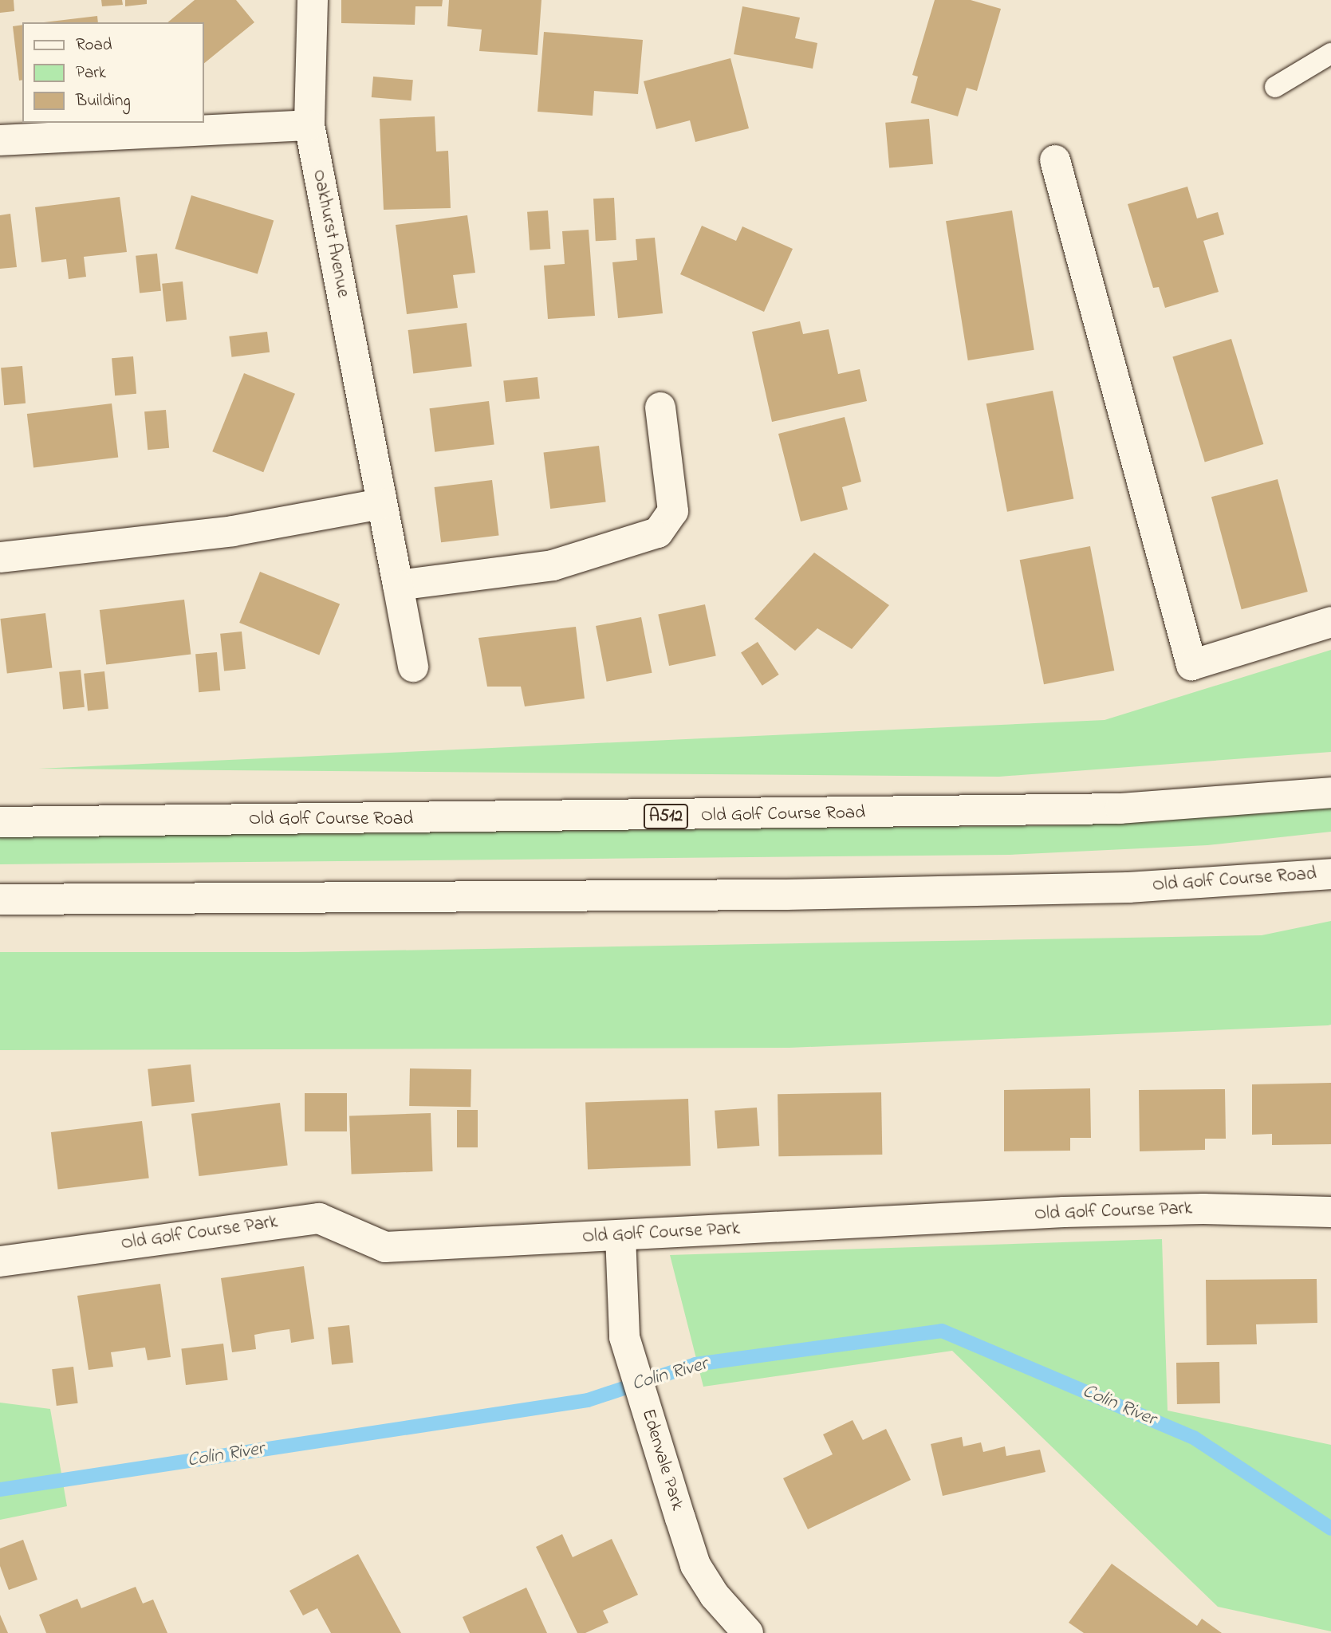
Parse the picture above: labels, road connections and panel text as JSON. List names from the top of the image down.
{
  "streets": {
    "main road": [
      "Oakhurst Avenue",
      "Old Golf Course Road",
      "A512",
      "Old Golf Course Park",
      "Edenvale Park"
    ]
  },
  "crossings": [
    ["Old Golf Course Park", "Edenvale Park"]
  ],
  "water": ["Colin River"],
  "legend": ["Road", "Park", "Building"]
}
